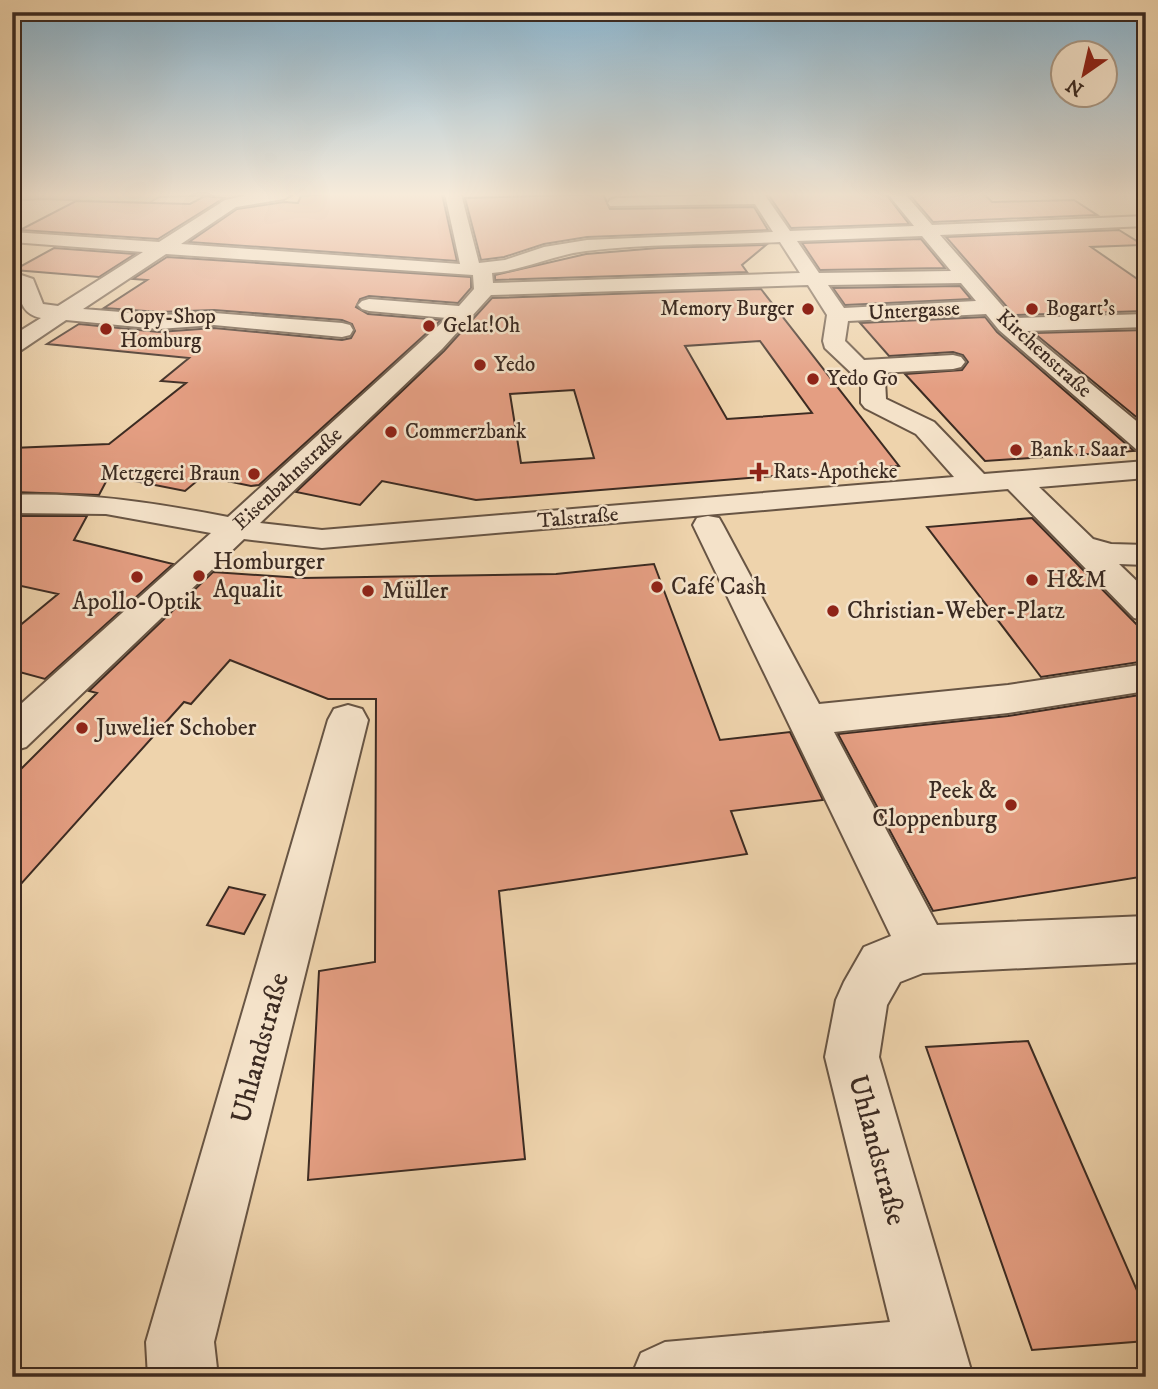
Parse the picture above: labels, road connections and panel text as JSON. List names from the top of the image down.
{
  "streets": {
    "street": [
      "Untergasse",
      "Kirchenstraße",
      "Eisenbahnstraße",
      "Talstraße",
      "Uhlandstraße"
    ]
  },
  "crossings": [
    ["Untergasse", "Kirchenstraße"],
    ["Eisenbahnstraße", "Talstraße"]
  ],
  "places": {
    "other": [
      "Memory Burger",
      "Bogart's",
      "Gelat!Oh",
      "Copy-Shop Homburg",
      "Yedo",
      "Yedo Go",
      "Commerzbank",
      "Bank 1 Saar",
      "Metzgerei Braun",
      "Homburger Aqualit",
      "Apollo-Optik",
      "H&M",
      "Café Cash",
      "Müller",
      "Christian-Weber-Platz",
      "Juwelier Schober",
      "Peek & Cloppenburg"
    ],
    "health": ["Rats-Apotheke"]
  },
  "north": "bottom left"
}
